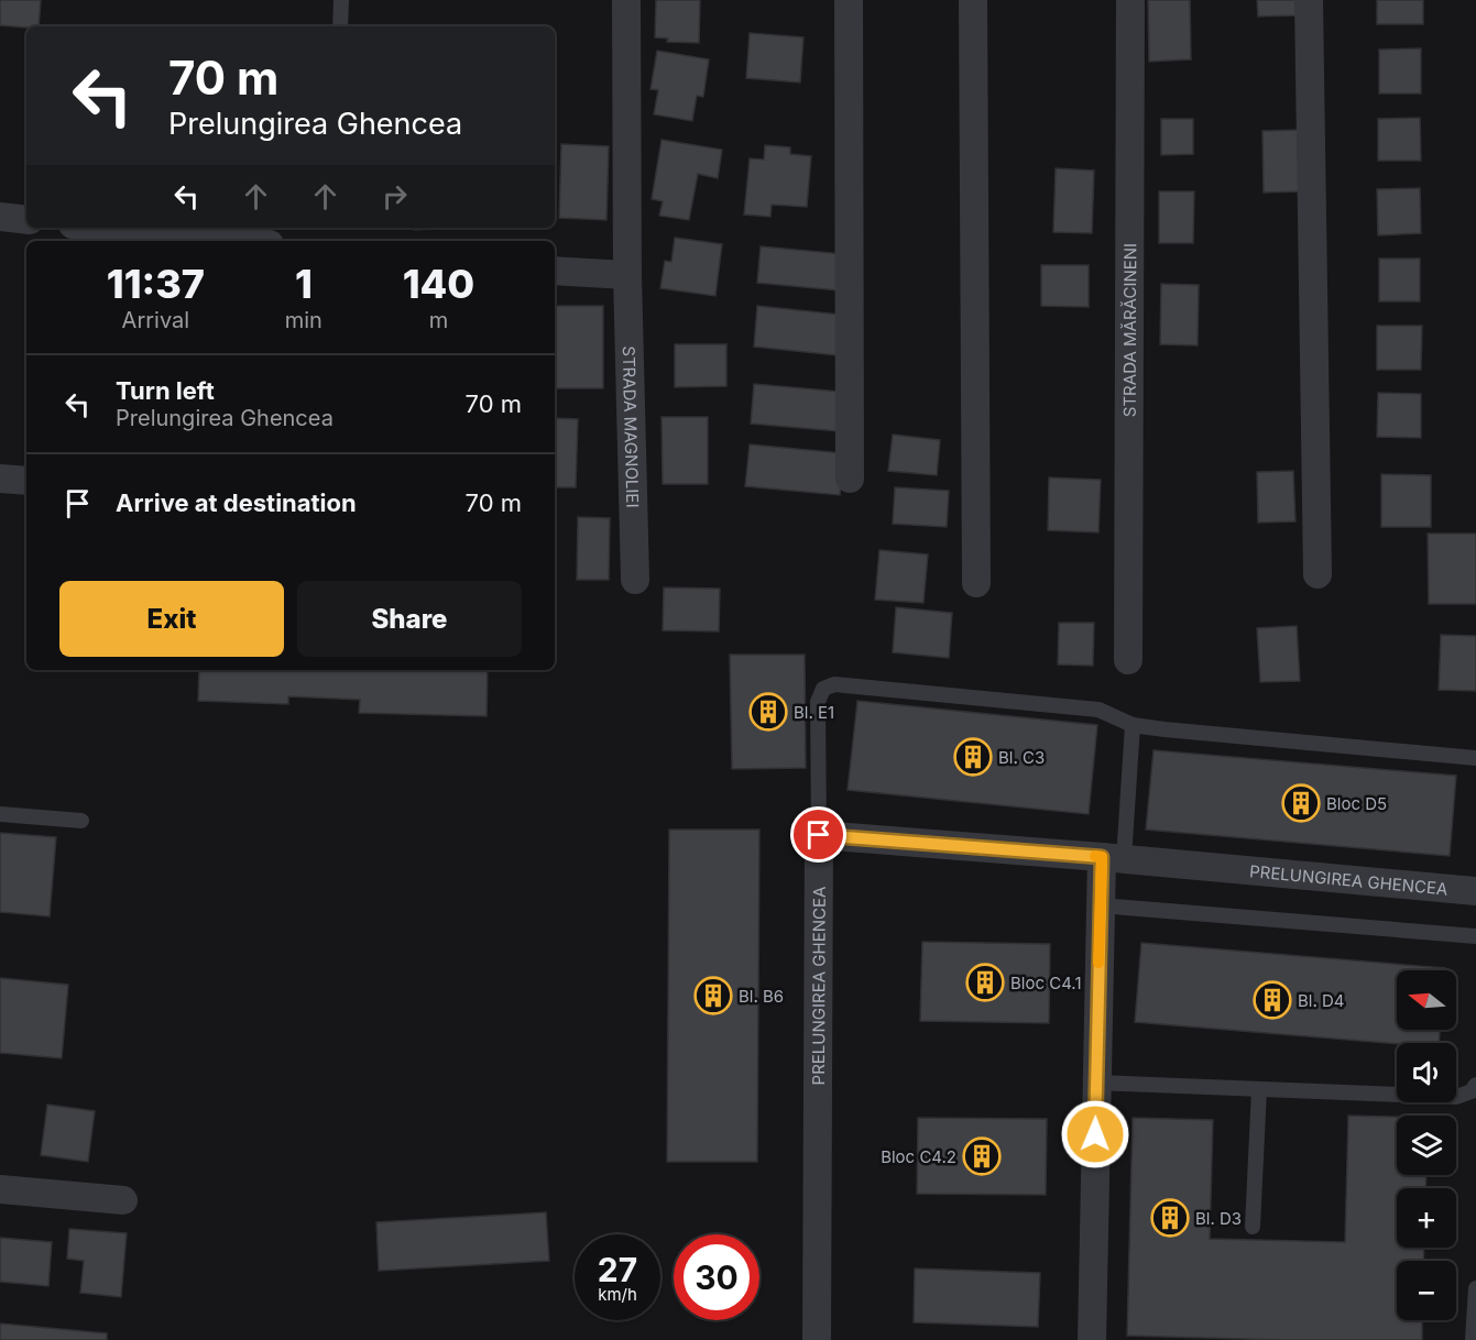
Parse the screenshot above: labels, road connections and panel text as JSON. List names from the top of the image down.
{
  "streets": {
    "street": ["STRADA MĂRĂCINENI", "STRADA MAGNOLIEI", "PRELUNGIREA GHENCEA"]
  },
  "places": {
    "building": [
      "Bl. E1",
      "Bl. C3",
      "Bloc D5",
      "Bloc C4.1",
      "Bl. B6",
      "Bl. D4",
      "Bloc C4.2",
      "Bl. D3"
    ]
  },
  "north": "left",
  "page": {
    "turn": ["70 m", "Prelungirea Ghencea"],
    "eta": [
      "11:37",
      "Arrival",
      "1",
      "min",
      "140",
      "m"
    ],
    "list": [
      {
        "name": "Turn left",
        "note": "Prelungirea Ghencea",
        "value": "70 m"
      },
      {
        "name": "Arrive at destination",
        "value": "70 m"
      }
    ],
    "buttons": ["Exit", "Share"],
    "map_buttons": ["+", "−"],
    "speed": "27 km/h",
    "limit": "30"
  }
}
